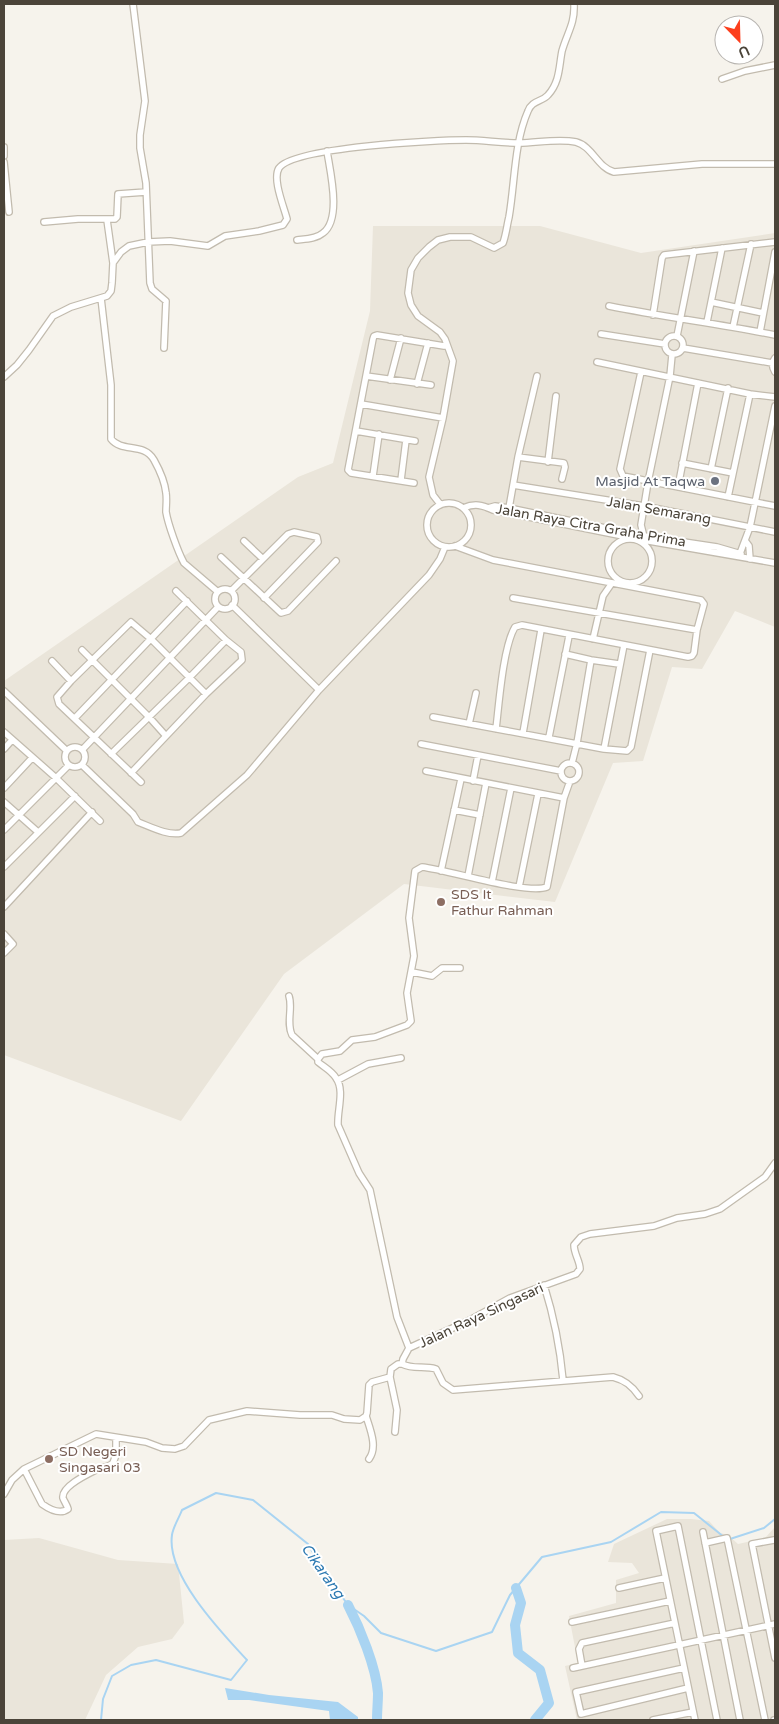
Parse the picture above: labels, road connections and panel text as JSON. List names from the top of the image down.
{
  "streets": {
    "street": ["Jalan Semarang", "Jalan Raya Citra Graha Prima", "Jalan Raya Singasari"]
  },
  "water": ["Cikarang"],
  "places": ["Masjid At Taqwa", "SDS It Fathur Rahman", "SD Negeri Singasari 03"],
  "north": "bottom right"
}
